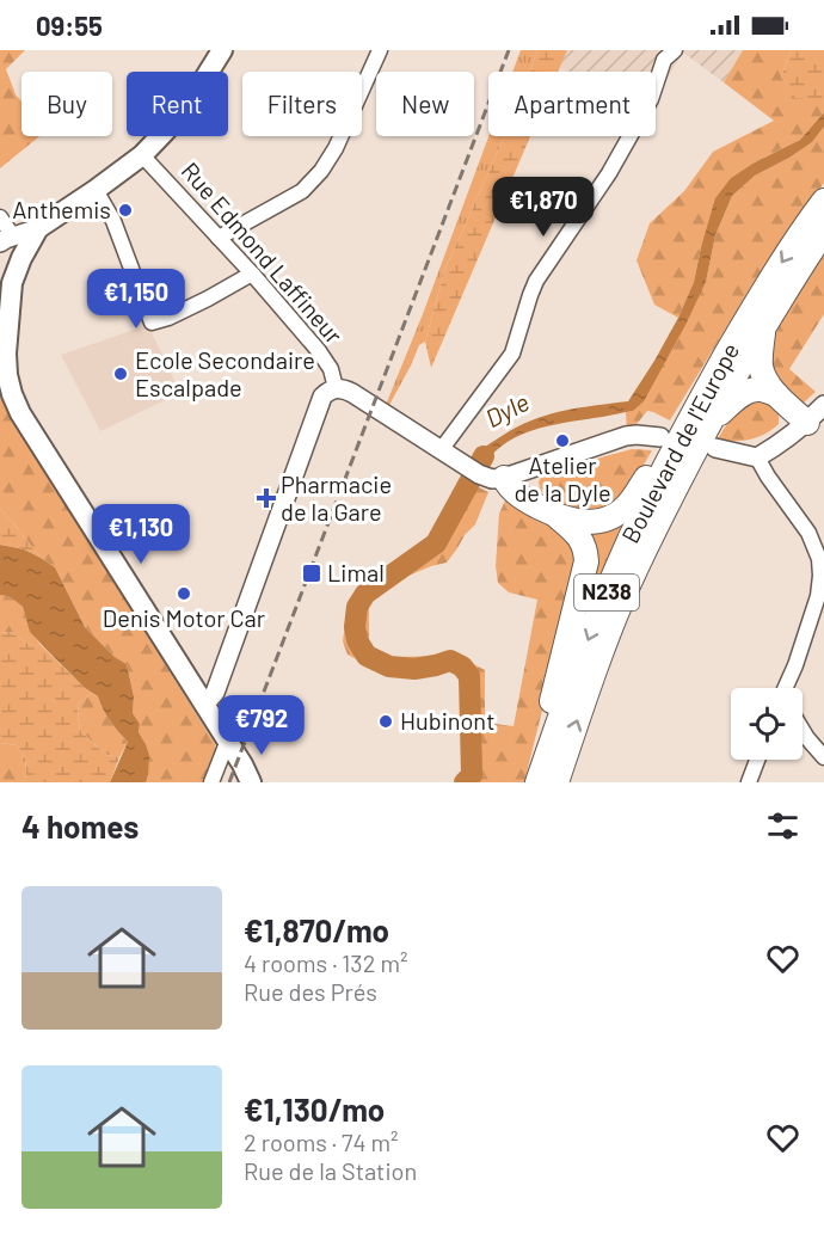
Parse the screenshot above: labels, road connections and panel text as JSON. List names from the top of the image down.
{
  "streets": {
    "highway": ["Boulevard de l'Europe", "N238"],
    "street": ["Rue Edmond Laffineur"]
  },
  "water": ["Dyle"],
  "places": {
    "other": [
      "Anthemis",
      "Ecole Secondaire Escalpade",
      "Atelier de la Dyle",
      "Denis Motor Car",
      "Hubinont"
    ],
    "health": ["Pharmacie de la Gare"],
    "transit": ["Limal"]
  },
  "page": {
    "status": "09:55",
    "chip": [
      "Buy",
      "Rent",
      "Filters",
      "New",
      "Apartment"
    ],
    "price": [
      "€1,870",
      "€1,150",
      "€1,130",
      "€792"
    ],
    "heading": "4 homes",
    "list": [
      {
        "name": "€1,870/mo",
        "note": "4 rooms · 132 m² · Rue des Prés"
      },
      {
        "name": "€1,130/mo",
        "note": "2 rooms · 74 m² · Rue de la Station"
      }
    ]
  }
}
